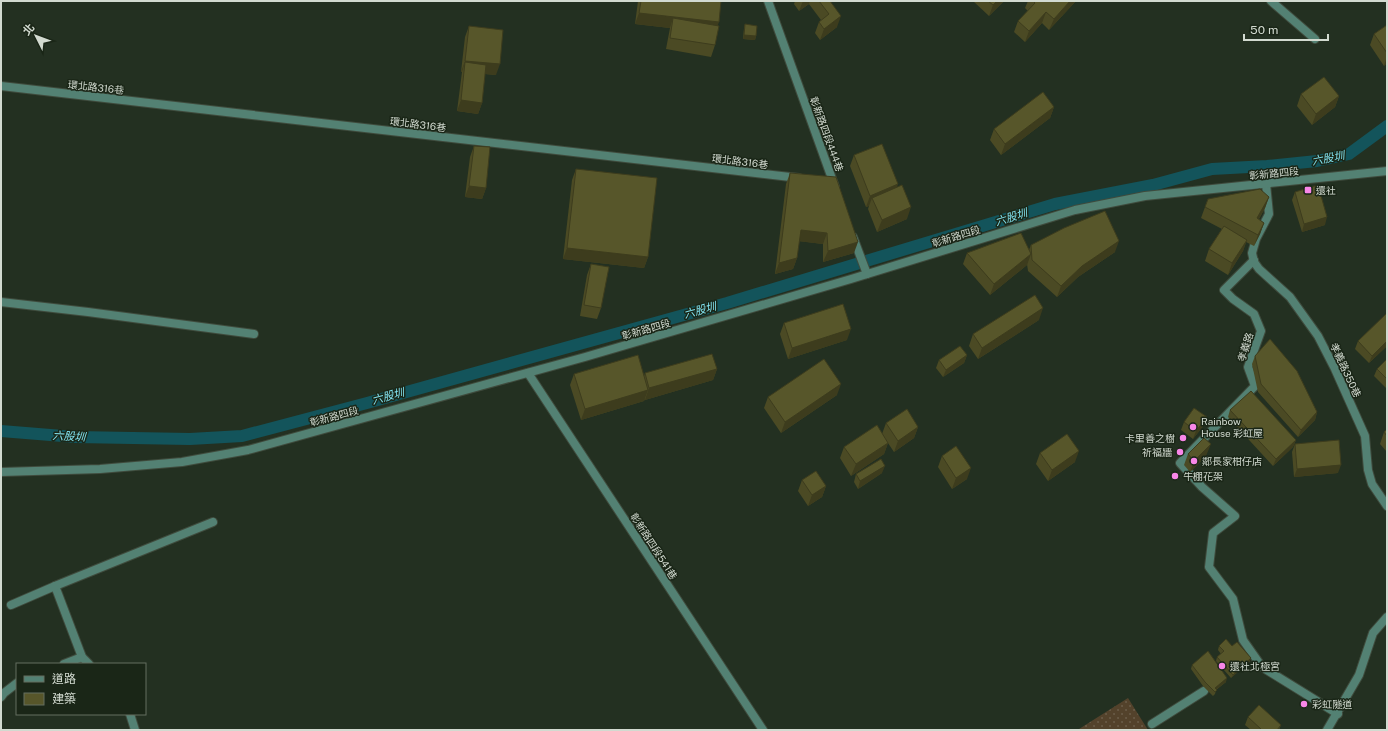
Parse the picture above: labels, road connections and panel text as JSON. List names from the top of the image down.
{
  "streets": {
    "street": [
      "環北路316巷",
      "彰新路四段444巷",
      "彰新路四段",
      "孝義路",
      "孝義路350巷",
      "彰新路四段541巷"
    ]
  },
  "crossings": [
    ["彰新路四段", "彰新路四段541巷"],
    ["孝義路", "孝義路350巷"]
  ],
  "water": ["六股圳"],
  "places": {
    "transit": ["還社"],
    "other": [
      "Rainbow House 彩虹屋",
      "卡里善之樹",
      "祈福牆",
      "鄰長家柑仔店",
      "牛棚花架",
      "還社北極宮",
      "彩虹隧道"
    ]
  },
  "legend": ["道路", "建築"],
  "scale_bar": "50 m",
  "north": "top left"
}
